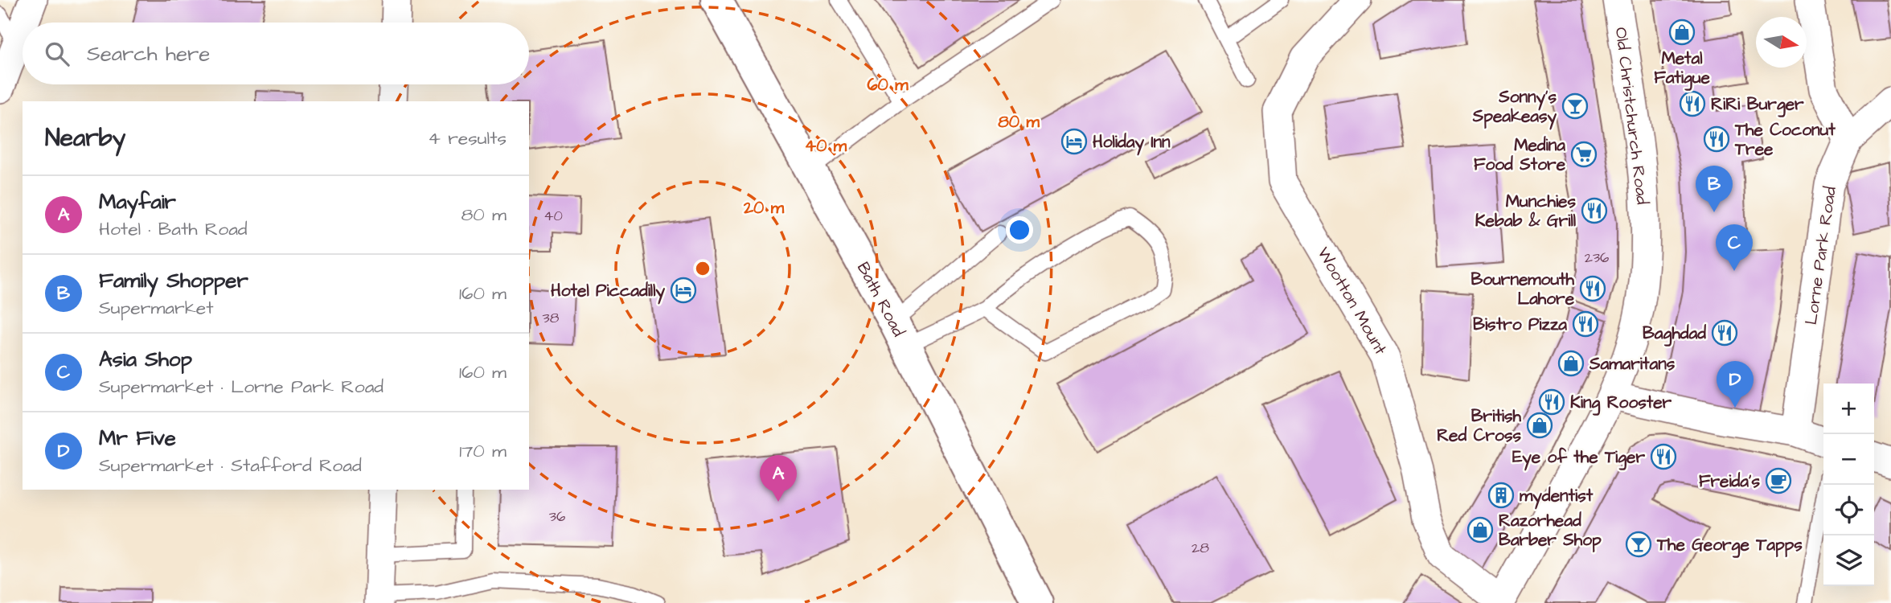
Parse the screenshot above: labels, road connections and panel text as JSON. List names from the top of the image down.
{
  "streets": {
    "main road": ["Bath Road"],
    "street": ["Old Christchurch Road", "Lorne Park Road", "Wootton Mount"]
  },
  "crossings": [
    ["Old Christchurch Road", "Wootton Mount"]
  ],
  "places": {
    "shop": [
      "Metal Fatigue",
      "Samaritans",
      "British Red Cross",
      "Razorhead Barber Shop"
    ],
    "restaurant": [
      "RiRi Burger",
      "The Coconut Tree",
      "Munchies Kebab & Grill",
      "Bournemouth Lahore",
      "Bistro Pizza",
      "Baghdad",
      "King Rooster",
      "Eye of the Tiger"
    ],
    "bar": ["Sonny's Speakeasy", "The George Tapps"],
    "hotel": ["Holiday Inn", "Hotel Piccadilly"],
    "supermarket": ["Medina Food Store"],
    "cafe": ["Freida's"],
    "building": ["mydentist"]
  },
  "house_numbers": [
    "40",
    "236",
    "38",
    "36",
    "28"
  ],
  "north": "right",
  "page": {
    "search": "Search here",
    "heading": ["Nearby", "4 results"],
    "pins": [
      "B",
      "C",
      "D",
      "A"
    ],
    "list": [
      {
        "mark": "A",
        "name": "Mayfair",
        "note": "Hotel · Bath Road",
        "value": "80 m"
      },
      {
        "mark": "B",
        "name": "Family Shopper",
        "note": "Supermarket",
        "value": "160 m"
      },
      {
        "mark": "C",
        "name": "Asia Shop",
        "note": "Supermarket · Lorne Park Road",
        "value": "160 m"
      },
      {
        "mark": "D",
        "name": "Mr Five",
        "note": "Supermarket · Stafford Road",
        "value": "170 m"
      }
    ],
    "map_buttons": ["+", "−"]
  },
  "rings": [
    "60 m",
    "80 m",
    "40 m",
    "20 m"
  ]
}
